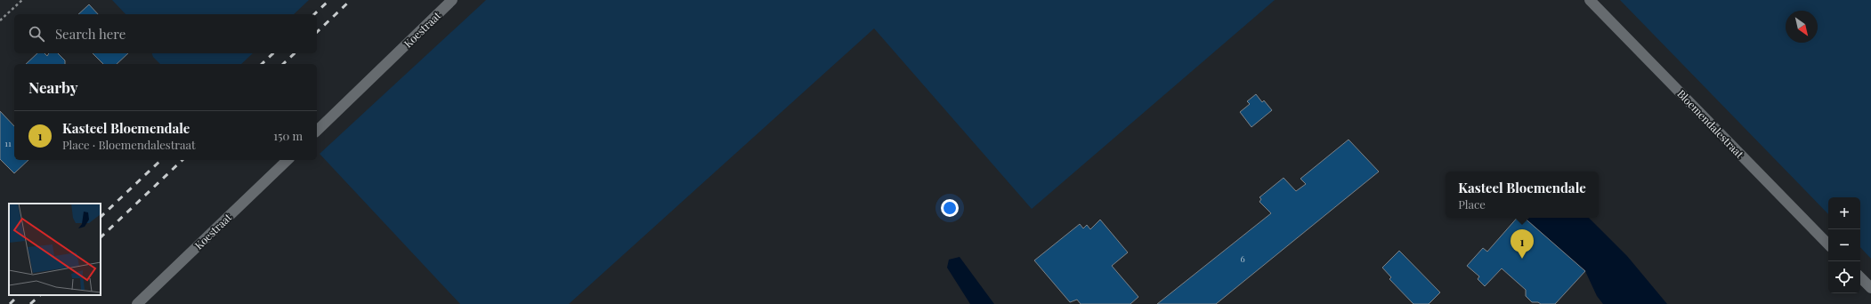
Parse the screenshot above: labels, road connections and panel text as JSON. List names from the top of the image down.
{
  "streets": {
    "street": ["Koestraat", "Bloemendalestraat"]
  },
  "house_numbers": ["11", "6"],
  "north": "bottom right",
  "page": {
    "search": "Search here",
    "heading": "Nearby",
    "list": [
      {
        "mark": "1",
        "name": "Kasteel Bloemendale",
        "note": "Place · Bloemendalestraat",
        "value": "150 m"
      }
    ],
    "popup": ["Kasteel Bloemendale", "Place"],
    "map_buttons": ["+", "−"],
    "pins": "1"
  }
}
